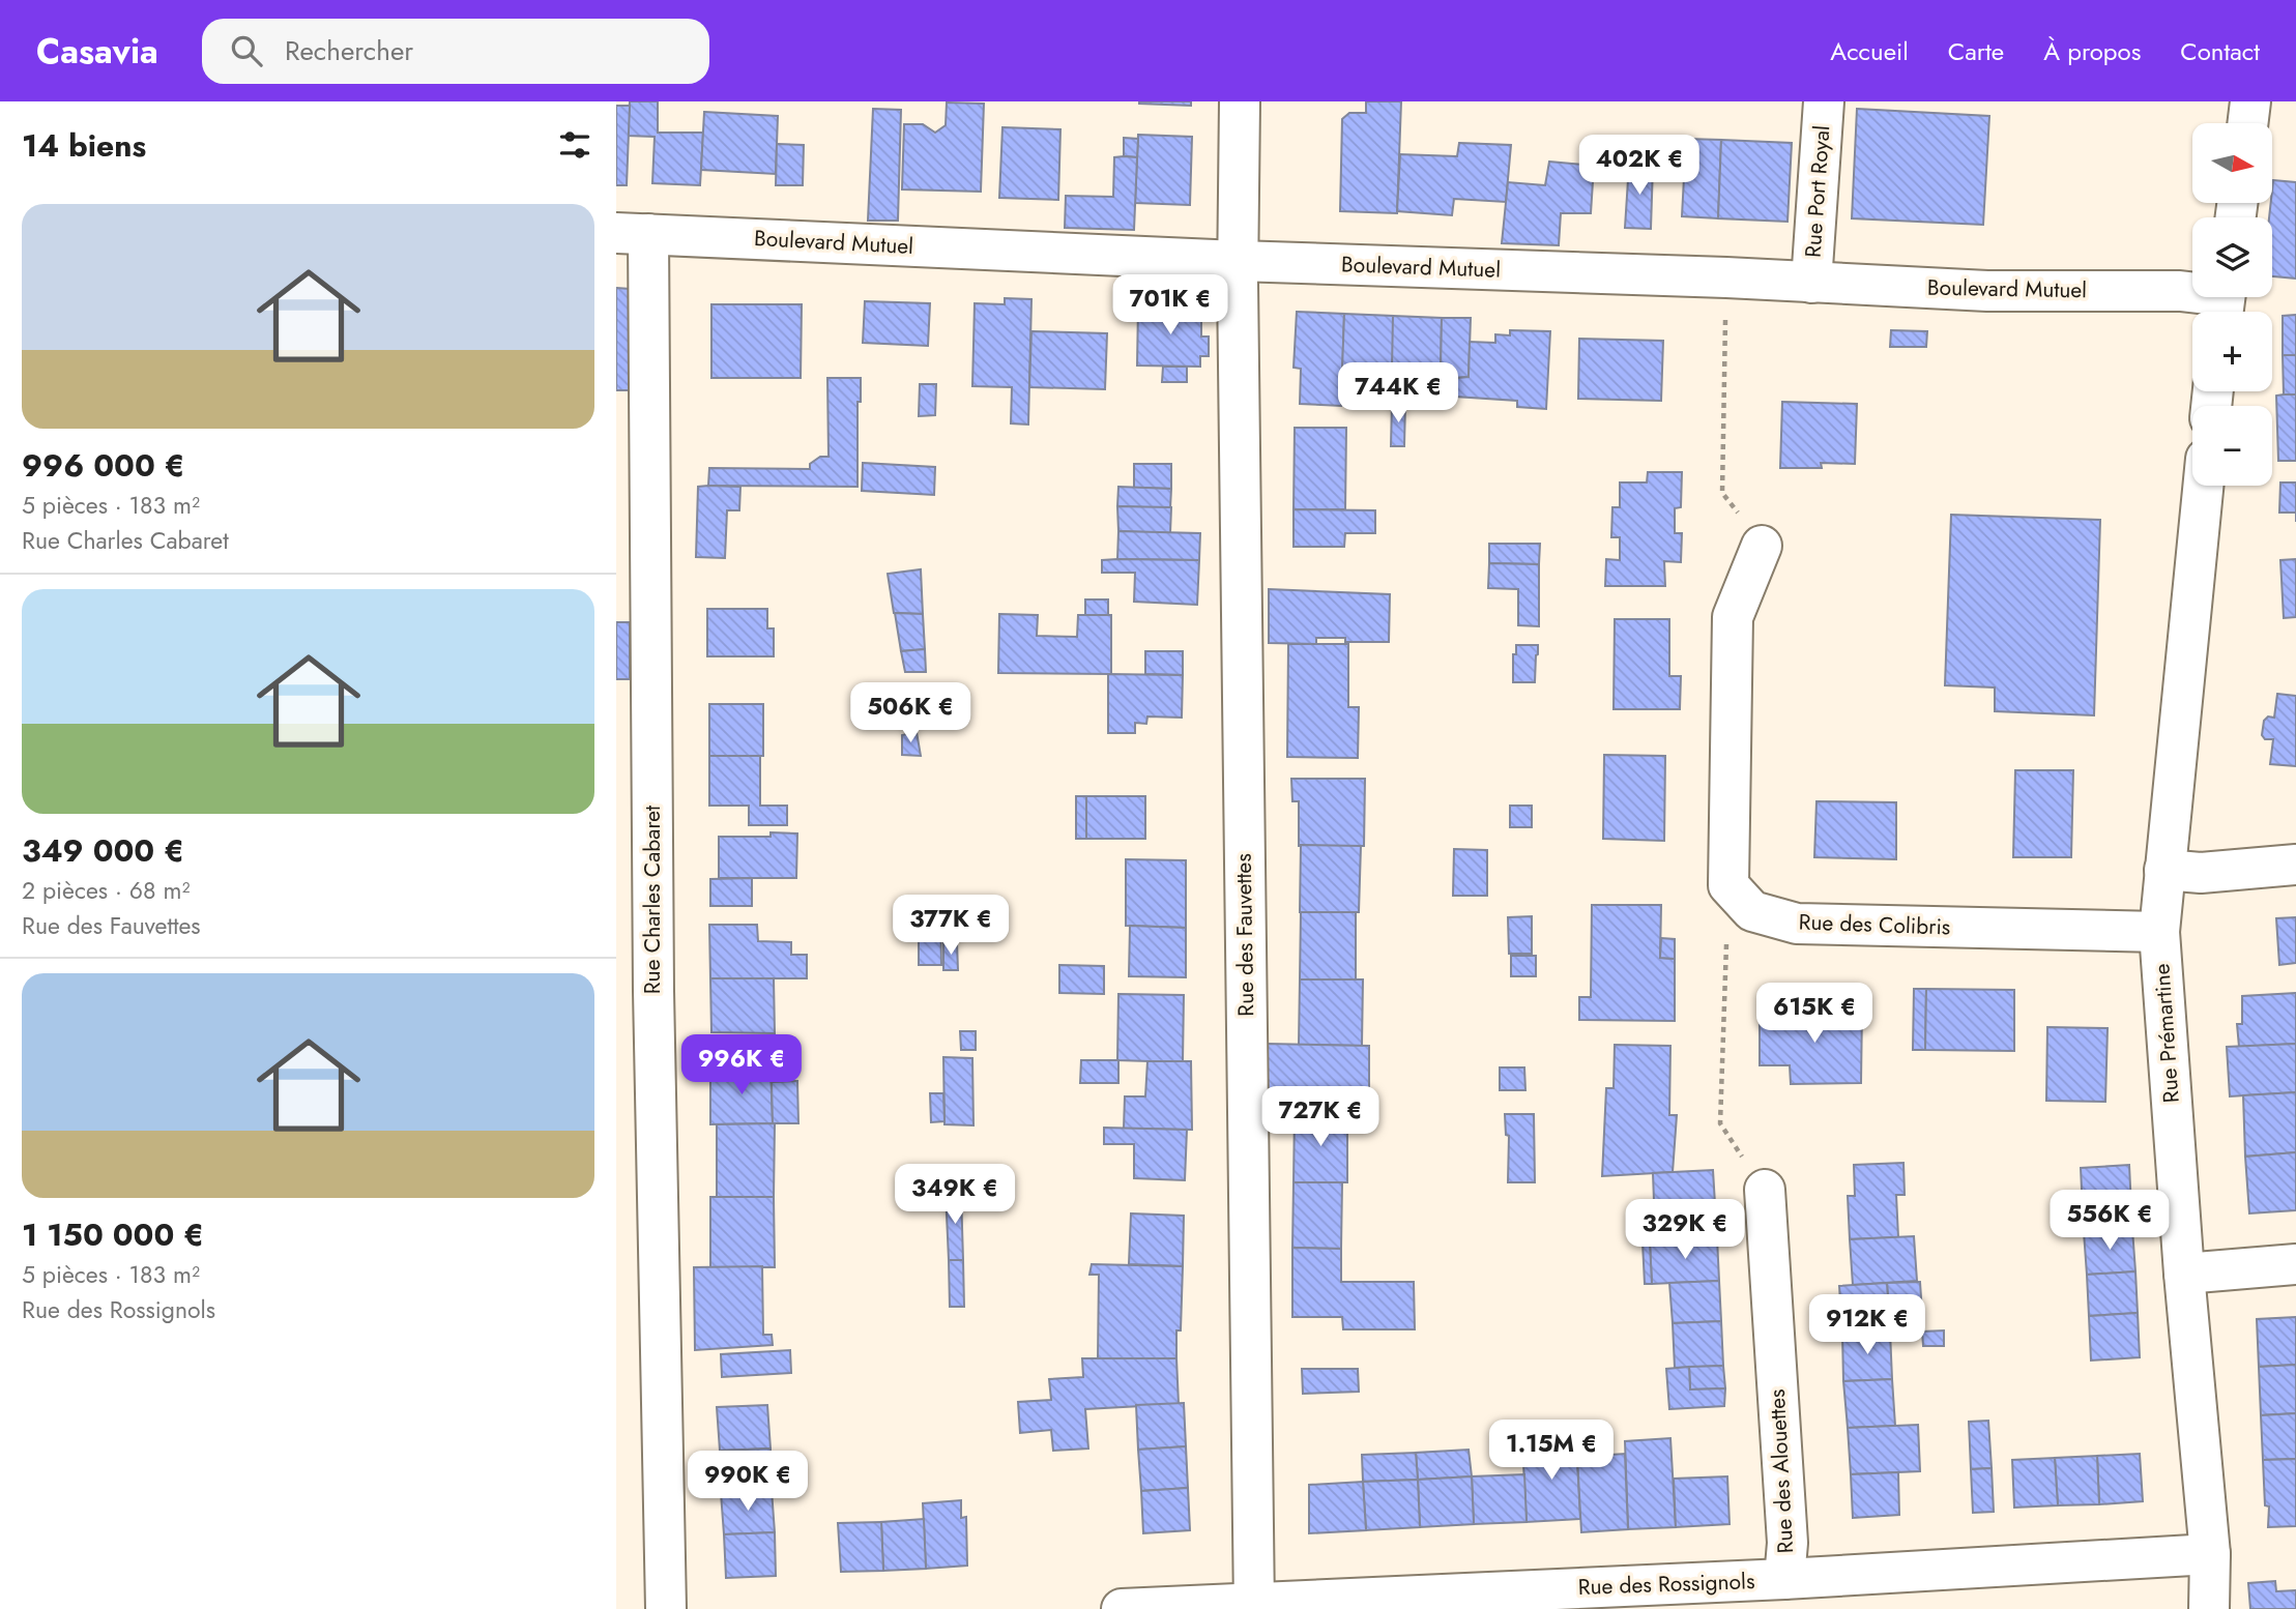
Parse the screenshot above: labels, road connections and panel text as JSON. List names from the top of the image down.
{
  "streets": {
    "street": [
      "Rue Port Royal",
      "Boulevard Mutuel",
      "Rue Charles Cabaret",
      "Rue des Colibris",
      "Rue des Fauvettes",
      "Rue Prémartine",
      "Rue des Alouettes",
      "Rue des Rossignols"
    ]
  },
  "crossings": [
    ["Rue Port Royal", "Boulevard Mutuel"],
    ["Boulevard Mutuel", "Rue Charles Cabaret"],
    ["Boulevard Mutuel", "Rue des Fauvettes"],
    ["Rue des Colibris", "Rue Prémartine"],
    ["Rue des Fauvettes", "Rue des Rossignols"],
    ["Rue Prémartine", "Rue des Rossignols"],
    ["Rue des Alouettes", "Rue des Rossignols"]
  ],
  "north": "right",
  "page": {
    "header": "Casavia",
    "search": "Rechercher",
    "nav": [
      "Accueil",
      "Carte",
      "À propos",
      "Contact"
    ],
    "heading": "14 biens",
    "map_buttons": ["+", "−"],
    "price": [
      "402K €",
      "701K €",
      "744K €",
      "506K €",
      "377K €",
      "615K €",
      "996K €",
      "727K €",
      "349K €",
      "556K €",
      "329K €",
      "912K €",
      "1.15M €",
      "990K €"
    ],
    "list": [
      {
        "name": "996 000 €",
        "note": "5 pièces · 183 m² · Rue Charles Cabaret"
      },
      {
        "name": "349 000 €",
        "note": "2 pièces · 68 m² · Rue des Fauvettes"
      },
      {
        "name": "1 150 000 €",
        "note": "5 pièces · 183 m² · Rue des Rossignols"
      }
    ]
  }
}
